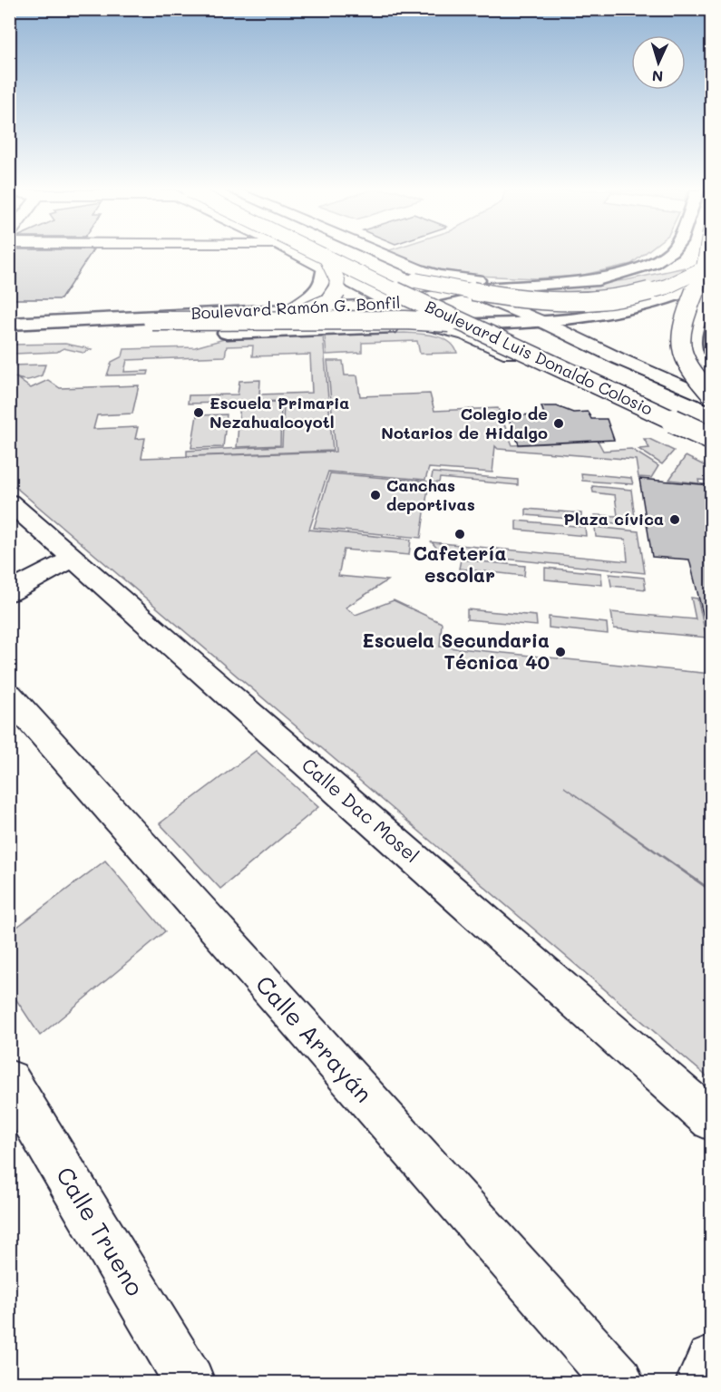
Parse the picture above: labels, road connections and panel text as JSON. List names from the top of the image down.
{
  "streets": {
    "main road": ["Boulevard Ramón G. Bonfil", "Boulevard Luis Donaldo Colosio"],
    "street": ["Calle Dac Mosel", "Calle Arrayán", "Calle Trueno"]
  },
  "places": [
    "Escuela Primaria Nezahualcoyotl",
    "Colegio de Notarios de Hidalgo",
    "Canchas deportivas",
    "Plaza cívica",
    "Cafetería escolar",
    "Escuela Secundaria Técnica 40"
  ],
  "north": "bottom"
}
